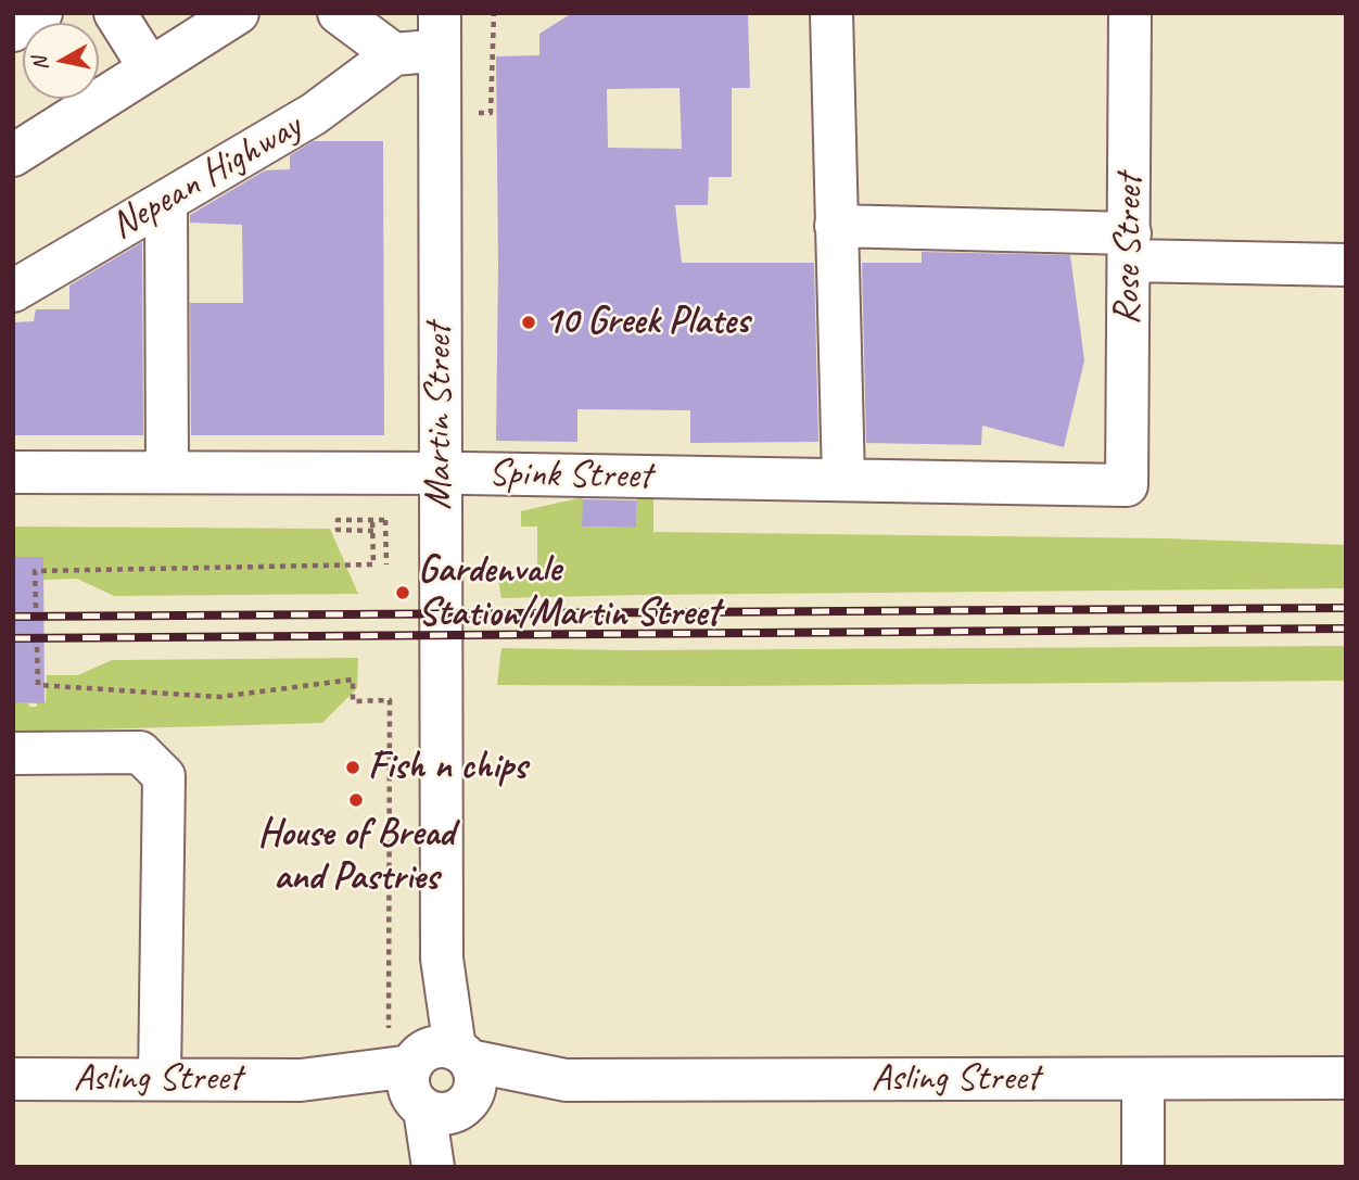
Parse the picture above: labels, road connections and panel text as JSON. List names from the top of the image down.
{
  "streets": {
    "main road": [
      "Nepean Highway",
      "Rose Street",
      "Martin Street",
      "Spink Street",
      "Asling Street"
    ]
  },
  "crossings": [
    ["Rose Street", "Spink Street"],
    ["Martin Street", "Spink Street"],
    ["Martin Street", "Asling Street"]
  ],
  "places": [
    "10 Greek Plates",
    "Gardenvale Station/Martin Street",
    "Fish n chips",
    "House of Bread and Pastries"
  ],
  "north": "left"
}
